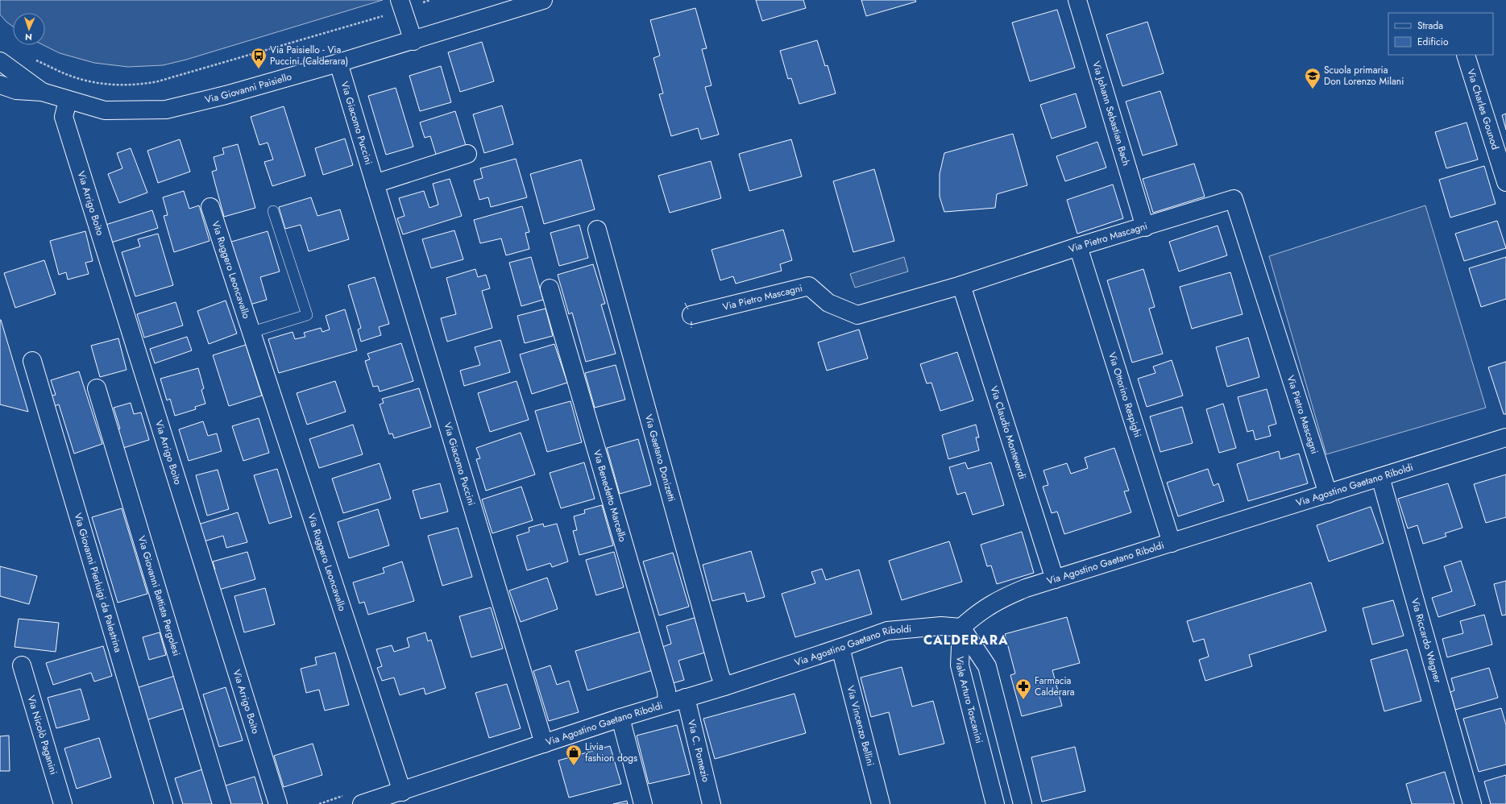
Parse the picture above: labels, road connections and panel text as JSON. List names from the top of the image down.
{
  "streets": {
    "street": [
      "Via Giovanni Paisiello",
      "Via Charles Gounod",
      "Via Johann Sebastian Bach",
      "Via Giacomo Puccini",
      "Via Arrigo Boito",
      "Via Pietro Mascagni",
      "Via Ruggero Leoncavallo",
      "Via Ottorino Respighi",
      "Via Claudio Monteverdi",
      "Via Gaetano Donizetti",
      "Via Agostino Gaetano Riboldi",
      "Via Benedetto Marcello",
      "Via Giovanni Pierluigi da Palestrina",
      "Via Giovanni Battista Pergolesi",
      "Via Riccardo Wagner",
      "Viale Arturo Toscanini",
      "Via Vincenzo Bellini",
      "Via Nicolò Paganini",
      "Via C. Pomezio"
    ]
  },
  "crossings": [
    ["Via Giovanni Paisiello", "Via Giacomo Puccini"],
    ["Via Giovanni Paisiello", "Via Arrigo Boito"],
    ["Via Johann Sebastian Bach", "Via Pietro Mascagni"],
    ["Via Giacomo Puccini", "Via Agostino Gaetano Riboldi"],
    ["Via Pietro Mascagni", "Via Ottorino Respighi"],
    ["Via Pietro Mascagni", "Via Claudio Monteverdi"],
    ["Via Pietro Mascagni", "Via Agostino Gaetano Riboldi"],
    ["Via Ruggero Leoncavallo", "Via Agostino Gaetano Riboldi"],
    ["Via Ottorino Respighi", "Via Agostino Gaetano Riboldi"],
    ["Via Claudio Monteverdi", "Via Agostino Gaetano Riboldi"],
    ["Via Gaetano Donizetti", "Via Agostino Gaetano Riboldi"],
    ["Via Agostino Gaetano Riboldi", "Via Benedetto Marcello"],
    ["Via Agostino Gaetano Riboldi", "Via Riccardo Wagner"],
    ["Via Agostino Gaetano Riboldi", "Viale Arturo Toscanini"],
    ["Via Agostino Gaetano Riboldi", "Via Vincenzo Bellini"],
    ["Via Agostino Gaetano Riboldi", "Via C. Pomezio"]
  ],
  "districts": ["CALDERARA"],
  "places": {
    "bus stop": ["Via Paisiello - Via Puccini (Calderara)"],
    "school or university": ["Scuola primaria Don Lorenzo Milani"],
    "pharmacy": ["Farmacia Calderara"],
    "shop": ["Livia fashion dogs"]
  },
  "legend": ["Strada", "Edificio"],
  "north": "bottom"
}
